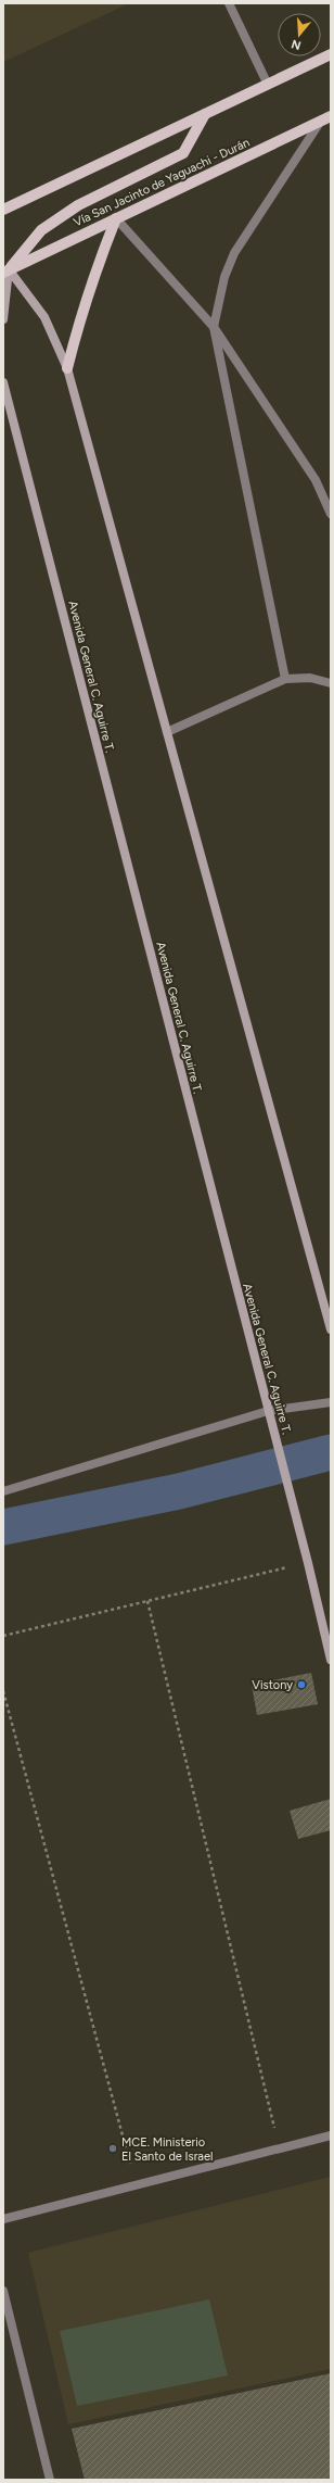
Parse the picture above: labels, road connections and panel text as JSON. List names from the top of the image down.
{
  "streets": {
    "main road": ["Vía San Jacinto de Yaguachi - Durán"],
    "street": ["Avenida General C. Aguirre T."]
  },
  "places": ["Vistony", "MCE. Ministerio El Santo de Israel"],
  "north": "bottom"
}
